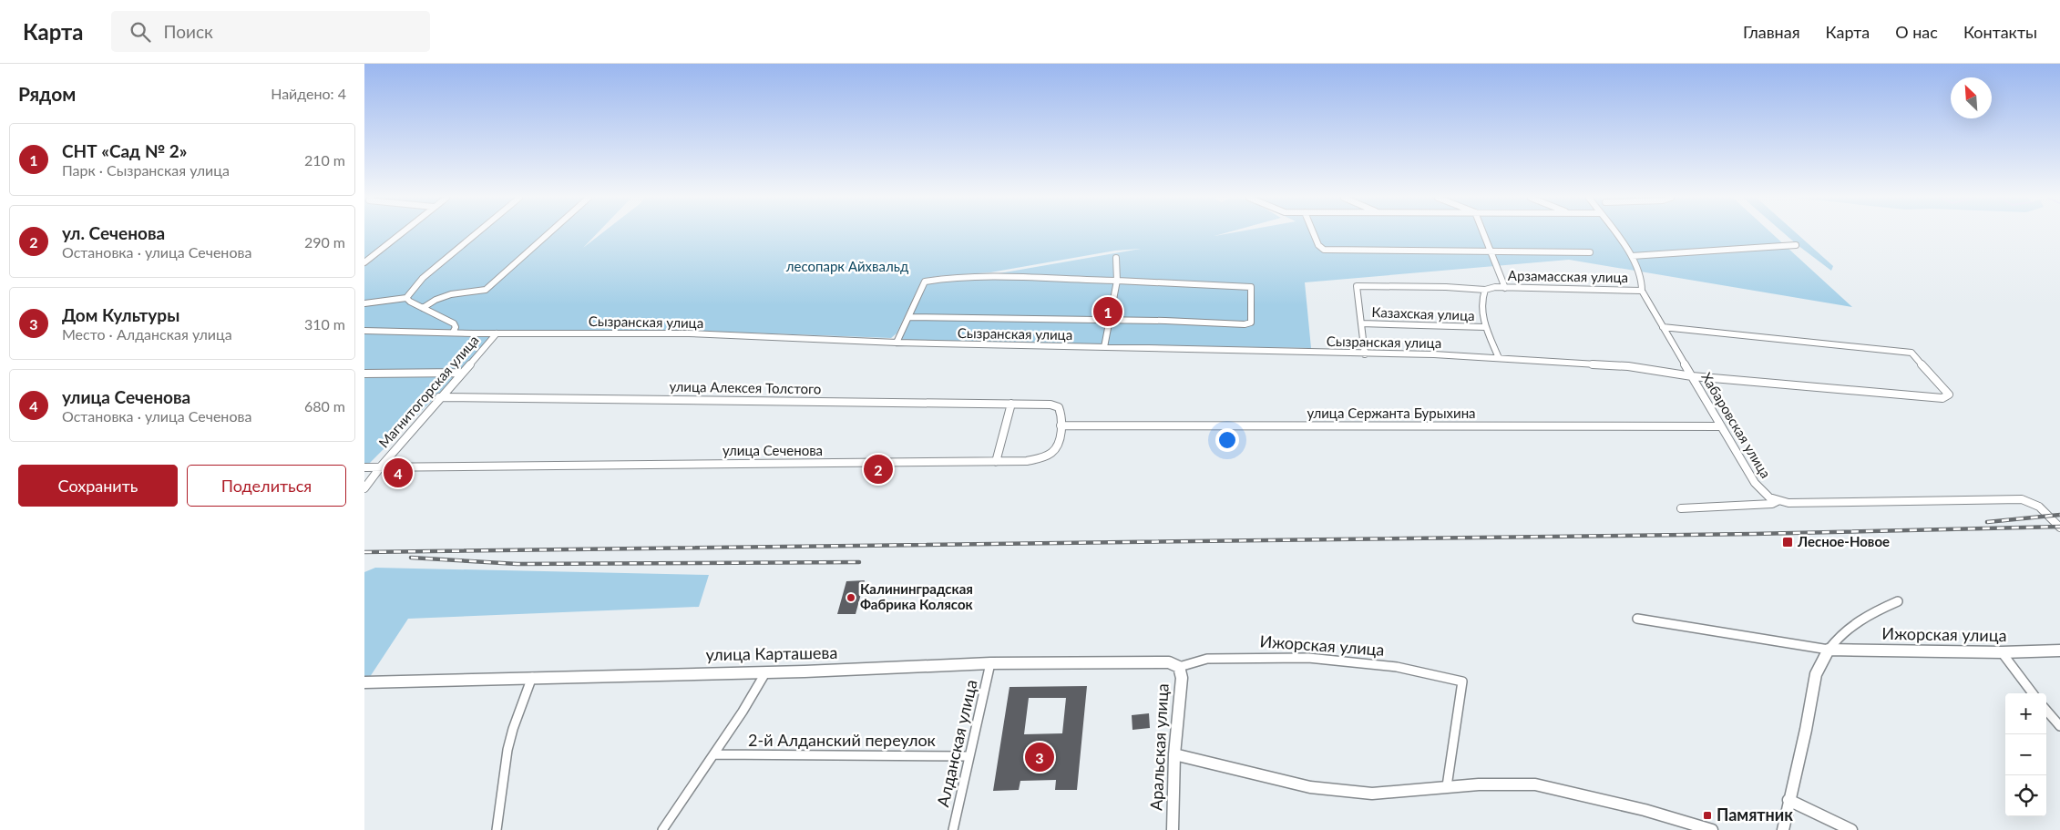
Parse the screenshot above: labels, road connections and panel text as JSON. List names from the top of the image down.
{
  "streets": {
    "main road": ["Ижорская улица", "улица Карташева", "Аральская улица"],
    "street": [
      "Арзамасская улица",
      "Казахская улица",
      "Сызранская улица",
      "улица Алексея Толстого",
      "Магнитогорская улица",
      "улица Сержанта Бурыхина",
      "Хабаровская улица",
      "улица Сеченова",
      "2-й Алданский переулок",
      "Алданская улица"
    ]
  },
  "crossings": [
    ["Арзамасская улица", "Хабаровская улица"],
    ["Сызранская улица", "Магнитогорская улица"],
    ["Сызранская улица", "Хабаровская улица"],
    ["улица Алексея Толстого", "Магнитогорская улица"],
    ["улица Алексея Толстого", "улица Сержанта Бурыхина"],
    ["улица Алексея Толстого", "улица Сеченова"],
    ["Магнитогорская улица", "улица Сеченова"],
    ["улица Сержанта Бурыхина", "Хабаровская улица"],
    ["улица Сержанта Бурыхина", "улица Сеченова"],
    ["Ижорская улица", "улица Карташева"],
    ["Ижорская улица", "Аральская улица"],
    ["улица Карташева", "Алданская улица"],
    ["улица Карташева", "Аральская улица"],
    ["2-й Алданский переулок", "Алданская улица"]
  ],
  "parks": ["лесопарк Айхвальд"],
  "places": {
    "transit": ["Лесное-Новое", "Памятник"],
    "other": ["Калининградская Фабрика Колясок"]
  },
  "north": "top left",
  "page": {
    "header": "Карта",
    "search": "Поиск",
    "nav": [
      "Главная",
      "Карта",
      "О нас",
      "Контакты"
    ],
    "heading": ["Рядом", "Найдено: 4"],
    "list": [
      {
        "mark": "1",
        "name": "СНТ «Сад № 2»",
        "note": "Парк · Сызранская улица",
        "value": "210 m"
      },
      {
        "mark": "2",
        "name": "ул. Сеченова",
        "note": "Остановка · улица Сеченова",
        "value": "290 m"
      },
      {
        "mark": "3",
        "name": "Дом Культуры",
        "note": "Место · Алданская улица",
        "value": "310 m"
      },
      {
        "mark": "4",
        "name": "улица Сеченова",
        "note": "Остановка · улица Сеченова",
        "value": "680 m"
      }
    ],
    "pins": [
      "1",
      "2",
      "4",
      "3"
    ],
    "buttons": ["Сохранить", "Поделиться"],
    "map_buttons": ["+", "−"]
  }
}
